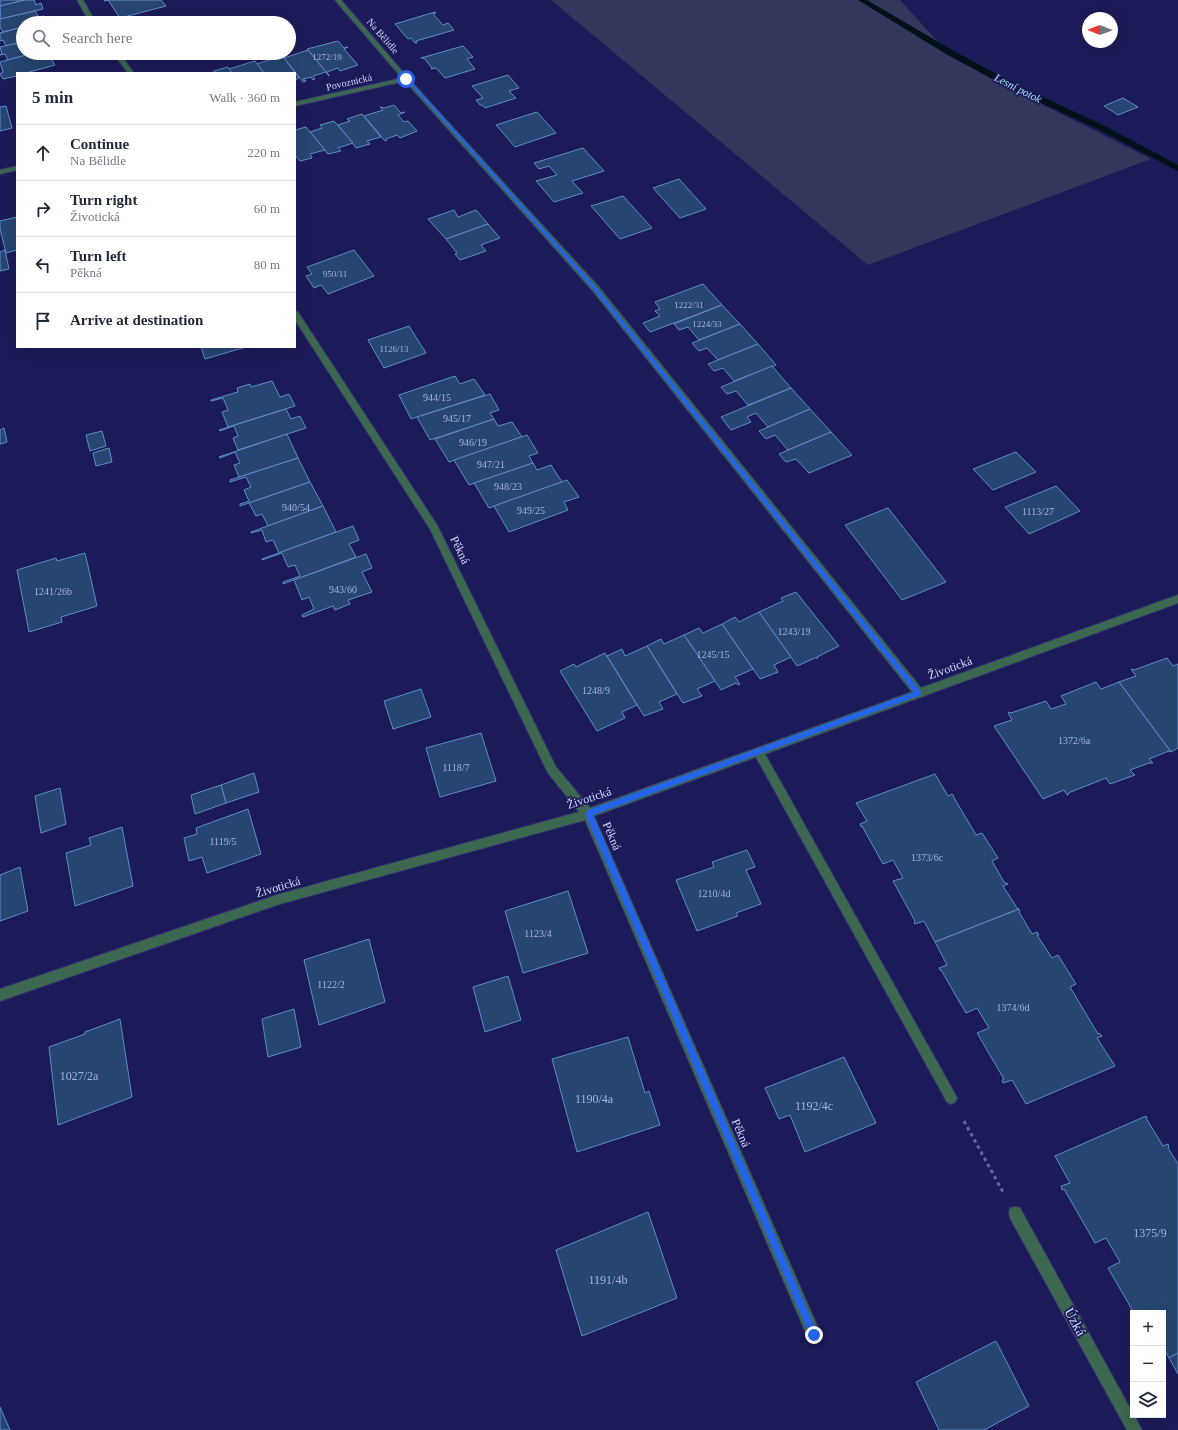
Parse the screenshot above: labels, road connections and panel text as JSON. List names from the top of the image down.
{
  "streets": {
    "street": [
      "Na Bělidle",
      "Povoznická",
      "Pěkná",
      "Životická",
      "Úzká"
    ]
  },
  "crossings": [
    ["Na Bělidle", "Povoznická"],
    ["Na Bělidle", "Životická"],
    ["Pěkná", "Životická"]
  ],
  "water": ["Lesní potok"],
  "house_numbers": [
    "1272/19",
    "950/11",
    "1222/31",
    "1224/33",
    "1126/13",
    "944/15",
    "945/17",
    "946/19",
    "947/21",
    "948/23",
    "940/54",
    "949/25",
    "1113/27",
    "943/60",
    "1241/26b",
    "1243/19",
    "1245/15",
    "1248/9",
    "1372/6a",
    "1118/7",
    "1119/5",
    "1373/6c",
    "1210/4d",
    "1123/4",
    "1122/2",
    "1374/6d",
    "1027/2a",
    "1190/4a",
    "1192/4c",
    "1375/9",
    "1191/4b"
  ],
  "north": "left",
  "page": {
    "search": "Search here",
    "heading": ["5 min", "Walk · 360 m"],
    "list": [
      ["Continue", "Na Bělidle", "220 m"],
      ["Turn right", "Životická", "60 m"],
      ["Turn left", "Pěkná", "80 m"],
      "Arrive at destination"
    ],
    "map_buttons": ["+", "−"]
  }
}
